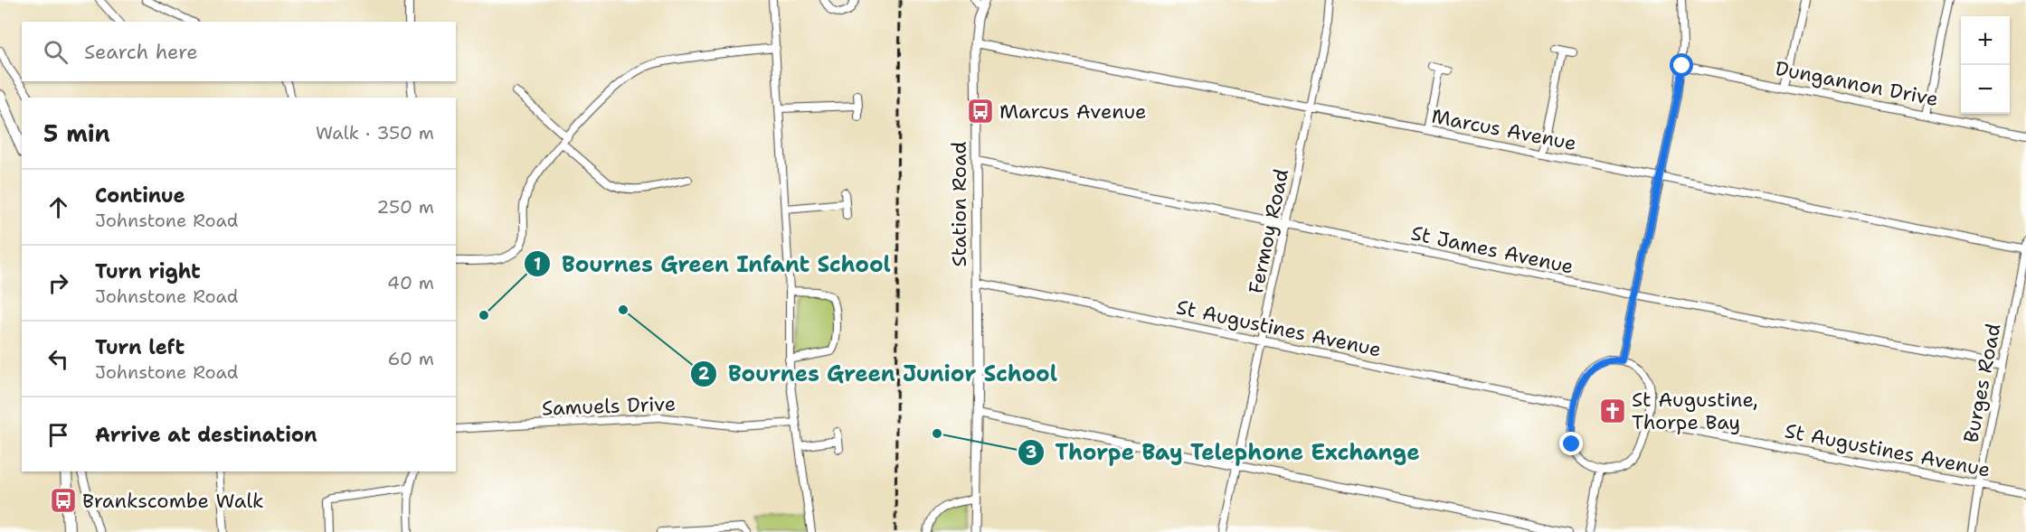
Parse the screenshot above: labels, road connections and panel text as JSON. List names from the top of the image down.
{
  "streets": {
    "street": [
      "Dungannon Drive",
      "Marcus Avenue",
      "Station Road",
      "Fermoy Road",
      "St James Avenue",
      "St Augustines Avenue",
      "Burges Road",
      "Samuels Drive"
    ]
  },
  "crossings": [
    ["Marcus Avenue", "Station Road"],
    ["Marcus Avenue", "Fermoy Road"],
    ["Marcus Avenue", "Burges Road"],
    ["Station Road", "St James Avenue"],
    ["Station Road", "St Augustines Avenue"],
    ["Fermoy Road", "St James Avenue"],
    ["Fermoy Road", "St Augustines Avenue"],
    ["St James Avenue", "Burges Road"],
    ["St Augustines Avenue", "Burges Road"]
  ],
  "places": {
    "bus stop": ["Marcus Avenue", "Brankscombe Walk"],
    "other": ["Bournes Green Junior School", "Bournes Green Infant School", "Thorpe Bay Telephone Exchange"],
    "church": ["St Augustine, Thorpe Bay"]
  },
  "page": {
    "map_buttons": ["+", "−"],
    "search": "Search here",
    "heading": ["5 min", "Walk · 350 m"],
    "list": [
      ["Continue", "Johnstone Road", "250 m"],
      ["Turn right", "Johnstone Road", "40 m"],
      ["Turn left", "Johnstone Road", "60 m"],
      "Arrive at destination"
    ]
  }
}
